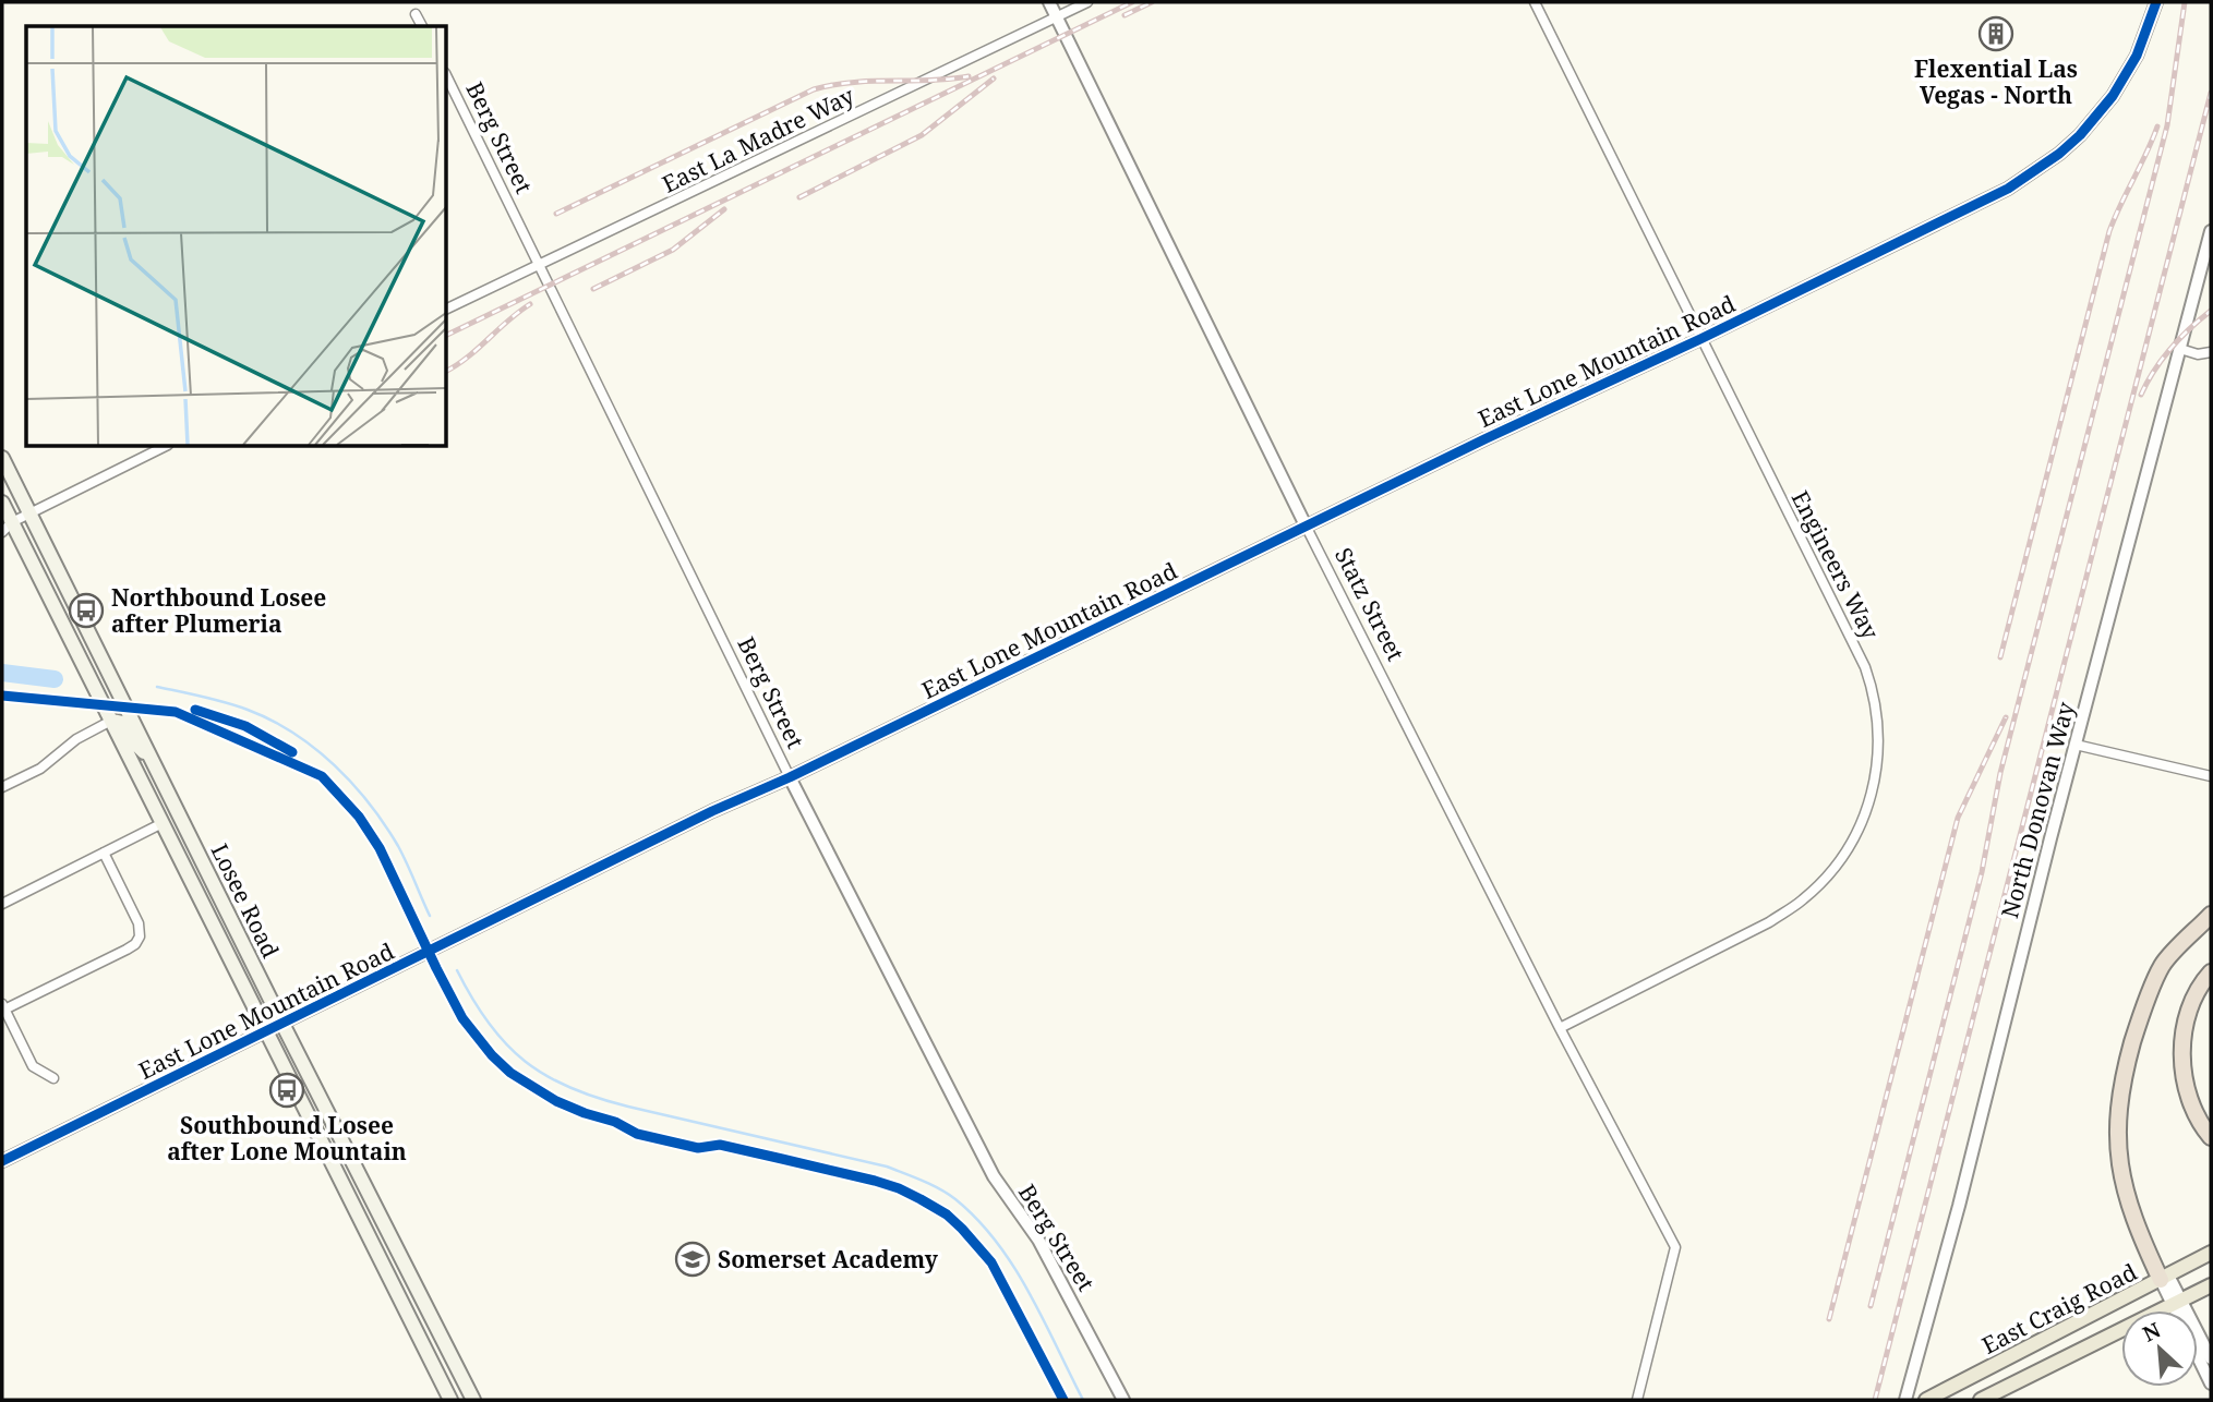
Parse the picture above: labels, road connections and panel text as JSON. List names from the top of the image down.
{
  "streets": {
    "main road": ["Losee Road", "East Craig Road"],
    "street": [
      "Berg Street",
      "East La Madre Way",
      "East Lone Mountain Road",
      "Engineers Way",
      "Statz Street",
      "North Donovan Way"
    ]
  },
  "crossings": [
    ["Berg Street", "East La Madre Way"],
    ["Berg Street", "East Lone Mountain Road"],
    ["East La Madre Way", "Statz Street"],
    ["East Lone Mountain Road", "Engineers Way"],
    ["East Lone Mountain Road", "Statz Street"],
    ["East Lone Mountain Road", "Losee Road"],
    ["Engineers Way", "Statz Street"]
  ],
  "places": {
    "building": ["Flexential Las Vegas - North"],
    "bus stop": ["Northbound Losee after Plumeria", "Southbound Losee after Lone Mountain"],
    "school or university": ["Somerset Academy"]
  },
  "north": "top left"
}
